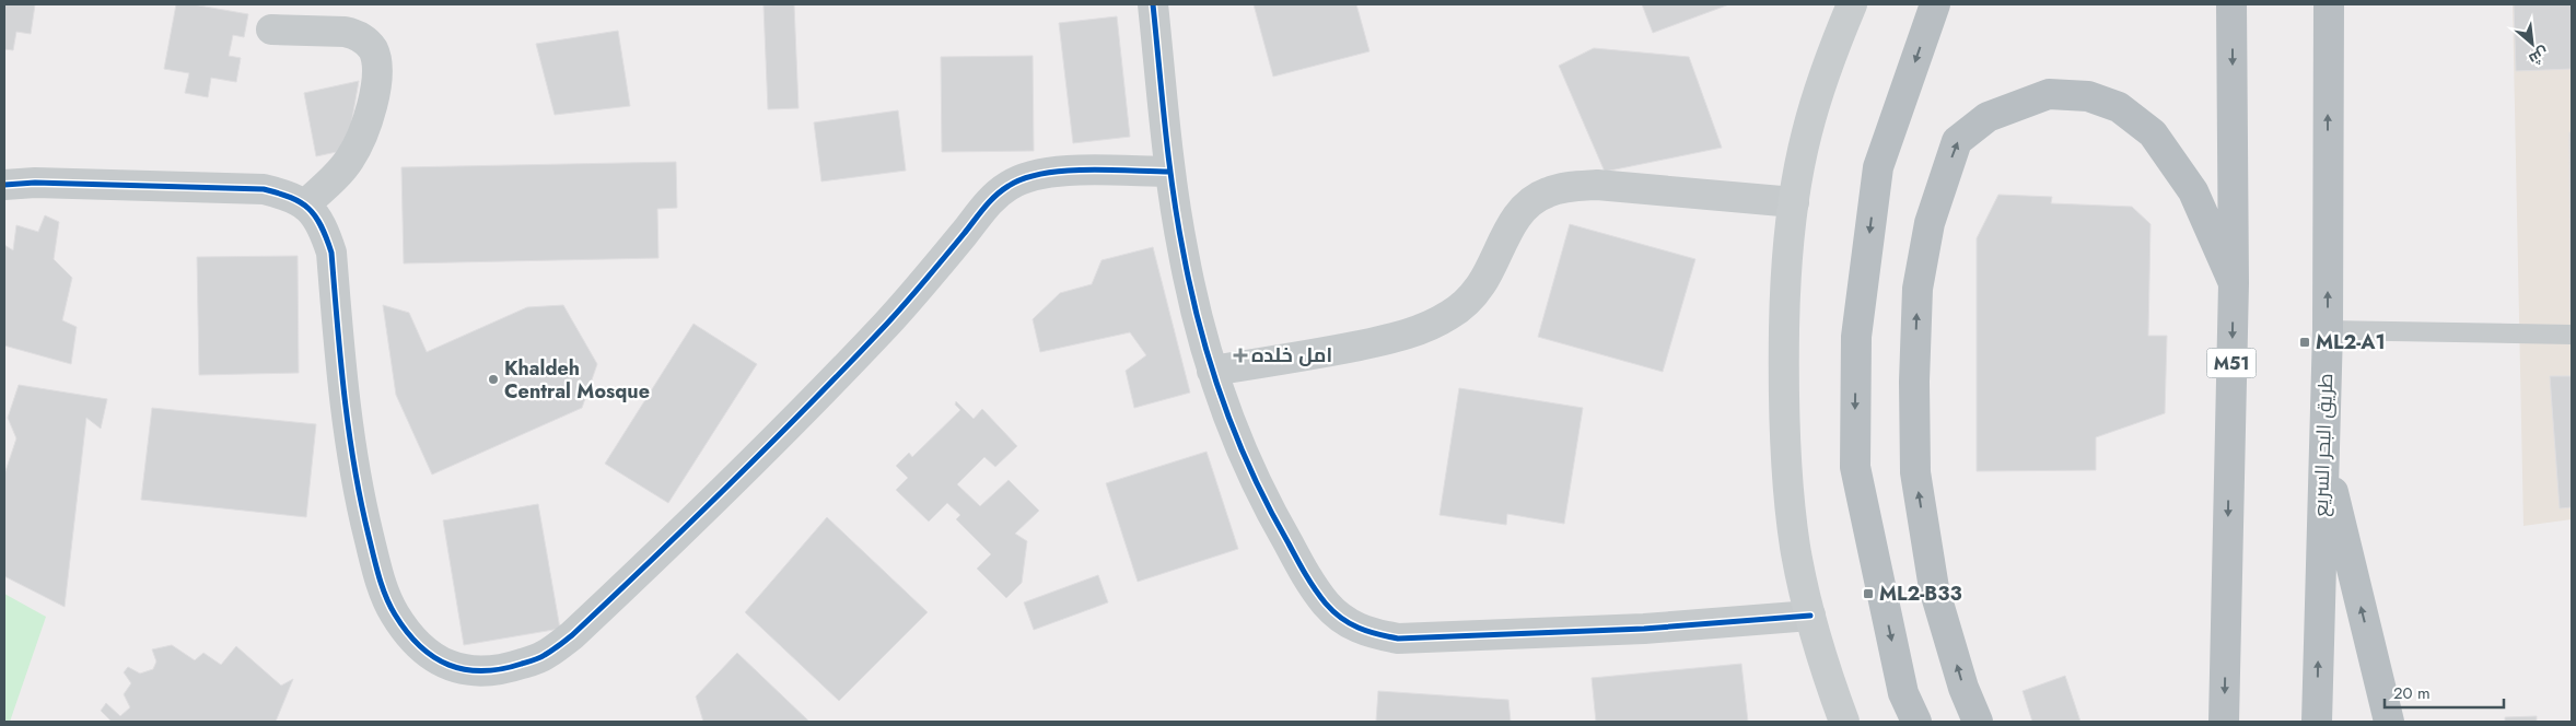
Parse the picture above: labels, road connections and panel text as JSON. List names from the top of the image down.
{
  "streets": {
    "highway": ["M51", "طريق البحر السريع"]
  },
  "places": {
    "transit": ["ML2-A1", "ML2-B33"],
    "health": ["امل خلده"],
    "other": ["Khaldeh Central Mosque"]
  },
  "scale_bar": "20 m",
  "north": "bottom right"
}
